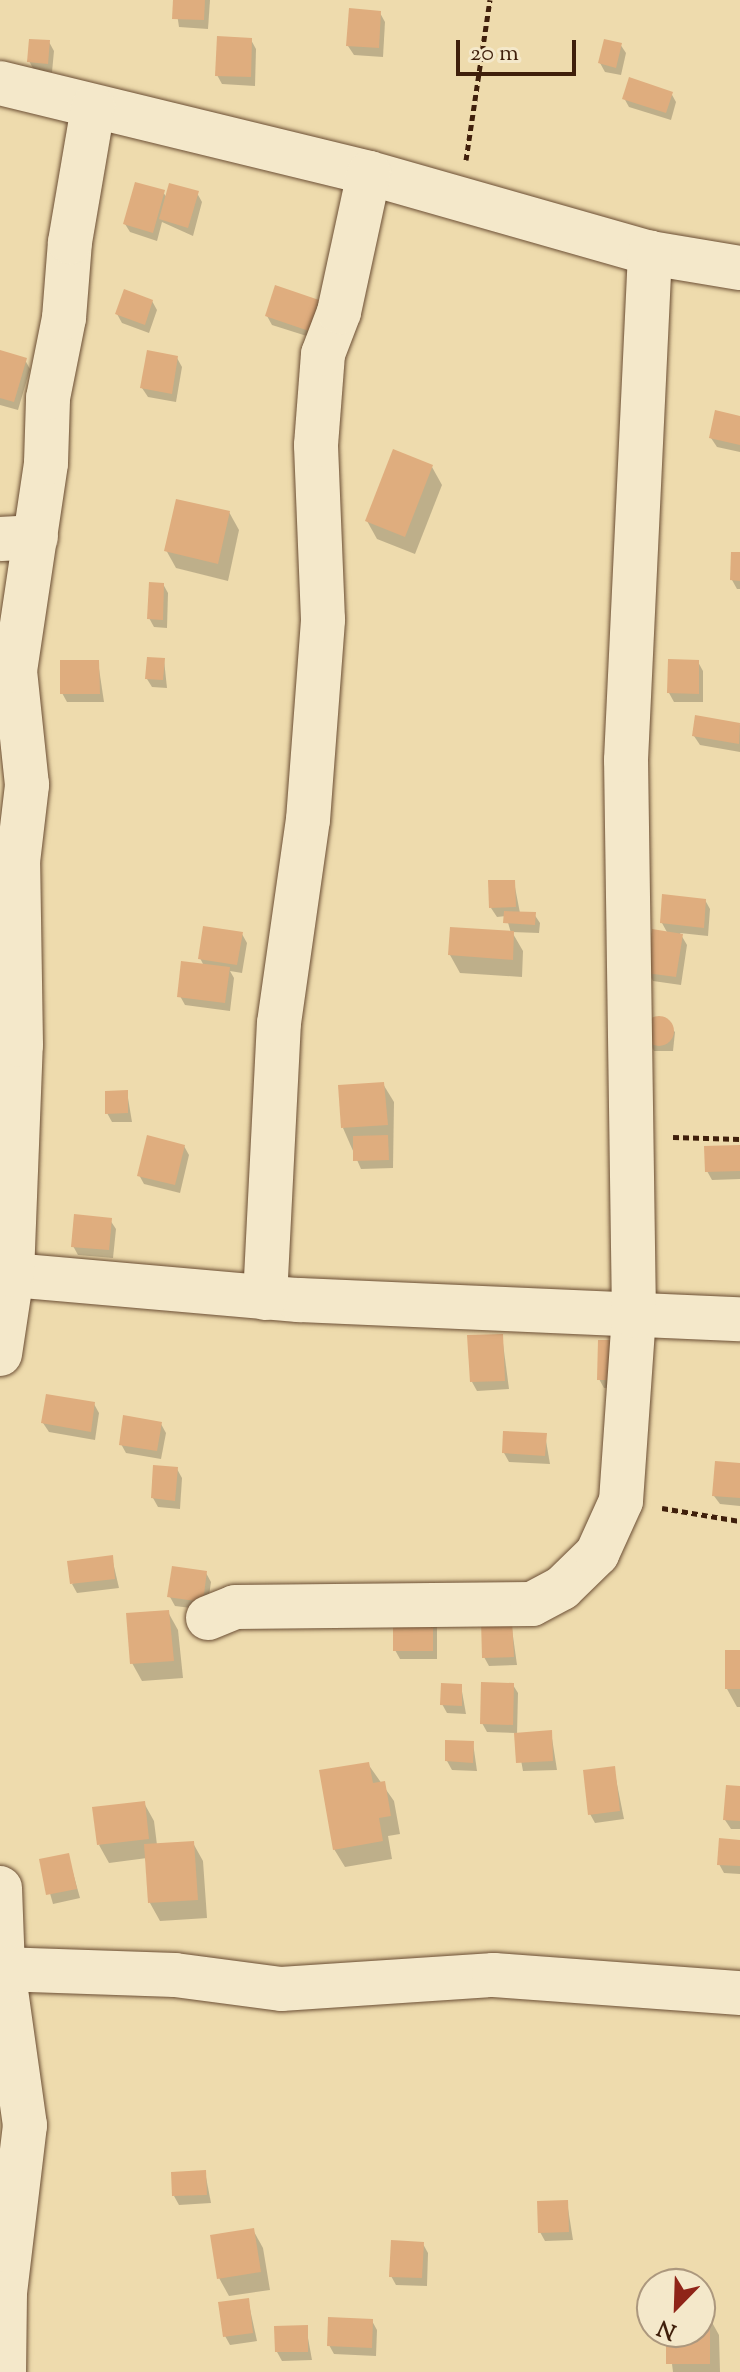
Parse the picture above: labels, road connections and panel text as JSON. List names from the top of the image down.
{
  "scale_bar": "20 m",
  "north": "bottom left"
}
